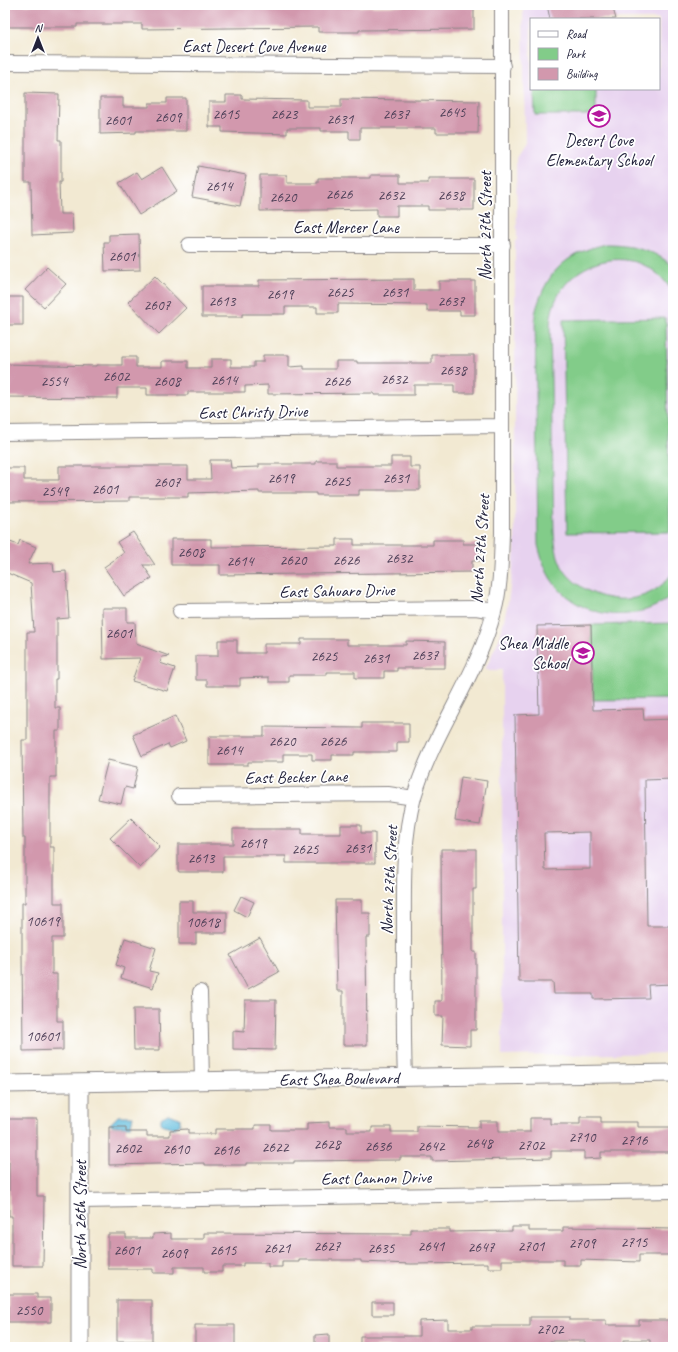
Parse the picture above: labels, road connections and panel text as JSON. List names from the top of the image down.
{
  "streets": {
    "street": [
      "East Desert Cove Avenue",
      "North 27th Street",
      "East Mercer Lane",
      "East Christy Drive",
      "East Sahuaro Drive",
      "East Becker Lane",
      "East Shea Boulevard",
      "East Cannon Drive",
      "North 26th Street"
    ]
  },
  "crossings": [
    ["East Desert Cove Avenue", "North 27th Street"],
    ["North 27th Street", "East Mercer Lane"],
    ["North 27th Street", "East Christy Drive"],
    ["North 27th Street", "East Sahuaro Drive"],
    ["North 27th Street", "East Becker Lane"],
    ["North 27th Street", "East Shea Boulevard"],
    ["East Shea Boulevard", "North 26th Street"],
    ["East Cannon Drive", "North 26th Street"]
  ],
  "places": {
    "school or university": ["Desert Cove Elementary School", "Shea Middle School"]
  },
  "house_numbers": [
    "2645",
    "2615",
    "2623",
    "2637",
    "2609",
    "2631",
    "2601",
    "2614",
    "2626",
    "2632",
    "2638",
    "2620",
    "2601",
    "2625",
    "2631",
    "2619",
    "2613",
    "2637",
    "2607",
    "2638",
    "2602",
    "2632",
    "2614",
    "2554",
    "2608",
    "2626",
    "2619",
    "2631",
    "2625",
    "2607",
    "2601",
    "2549",
    "2608",
    "2632",
    "2620",
    "2626",
    "2614",
    "2601",
    "2637",
    "2625",
    "2631",
    "2620",
    "2626",
    "2614",
    "2619",
    "2631",
    "2625",
    "2613",
    "10619",
    "10618",
    "10601",
    "2710",
    "2716",
    "2648",
    "2628",
    "2702",
    "2636",
    "2642",
    "2622",
    "2602",
    "2610",
    "2616",
    "2715",
    "2709",
    "2627",
    "2641",
    "2701",
    "2647",
    "2621",
    "2635",
    "2601",
    "2615",
    "2609",
    "2550",
    "2702"
  ],
  "legend": ["Road", "Park", "Building"],
  "north": "top"
}
